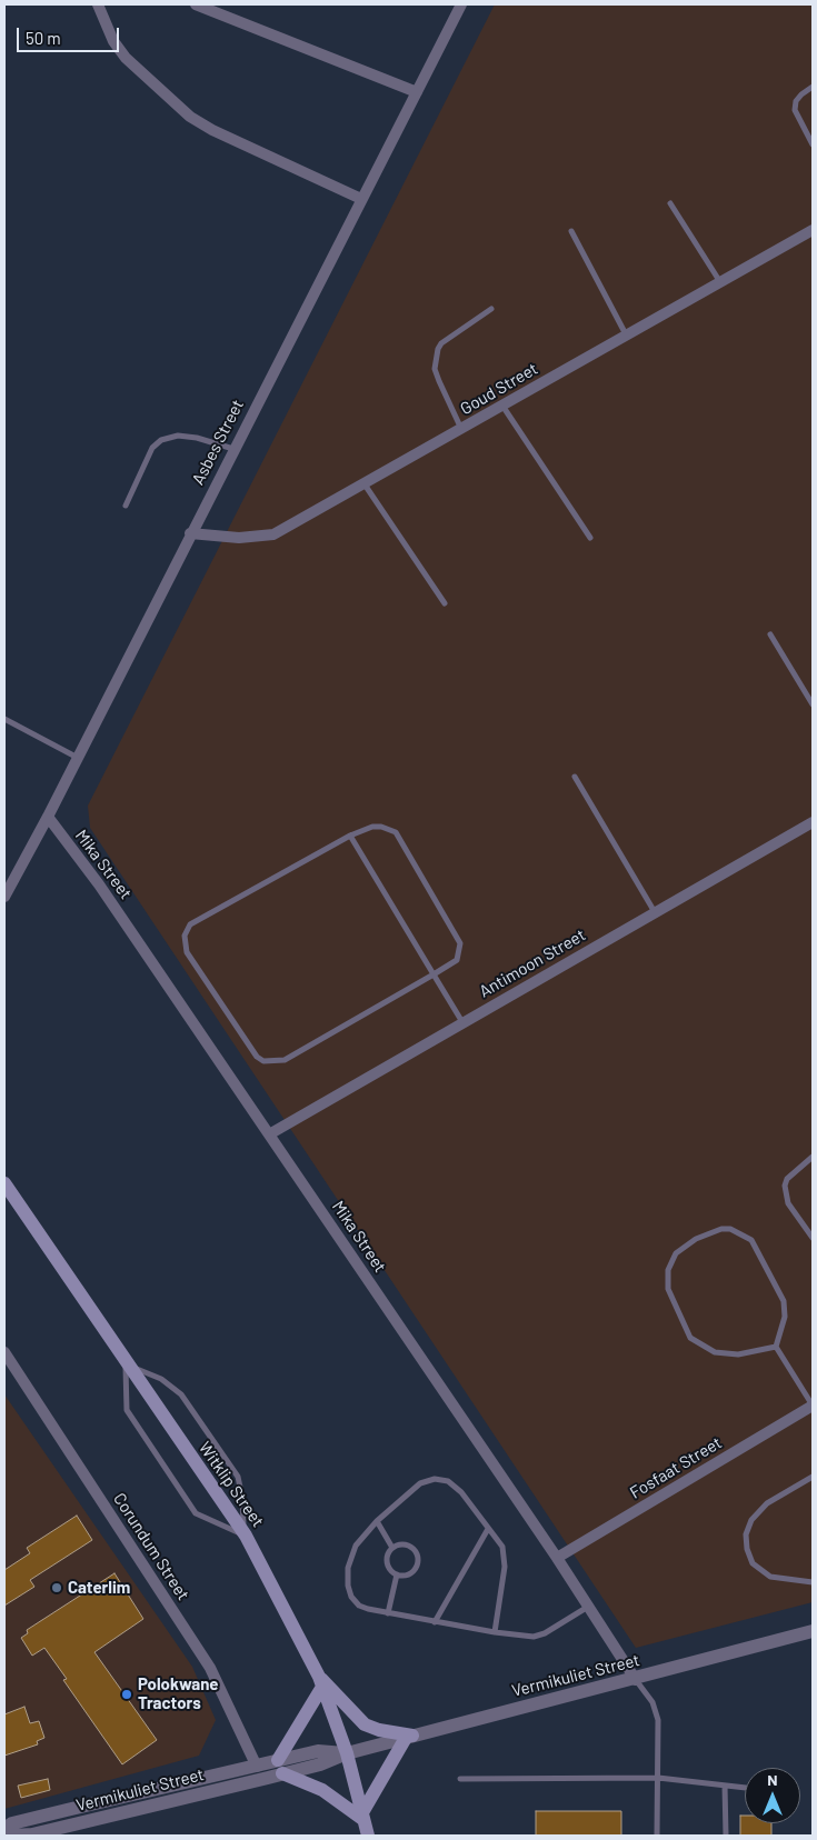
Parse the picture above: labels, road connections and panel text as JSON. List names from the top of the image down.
{
  "streets": {
    "main road": ["Witklip Street"],
    "street": [
      "Goud Street",
      "Asbes Street",
      "Mika Street",
      "Antimoon Street",
      "Fosfaat Street",
      "Corundum Street",
      "Vermikuliet Street"
    ]
  },
  "crossings": [
    ["Goud Street", "Asbes Street"],
    ["Asbes Street", "Mika Street"],
    ["Mika Street", "Antimoon Street"],
    ["Mika Street", "Fosfaat Street"],
    ["Mika Street", "Vermikuliet Street"],
    ["Witklip Street", "Vermikuliet Street"],
    ["Corundum Street", "Vermikuliet Street"]
  ],
  "places": ["Caterlim", "Polokwane Tractors"],
  "scale_bar": "50 m",
  "north": "top"
}
